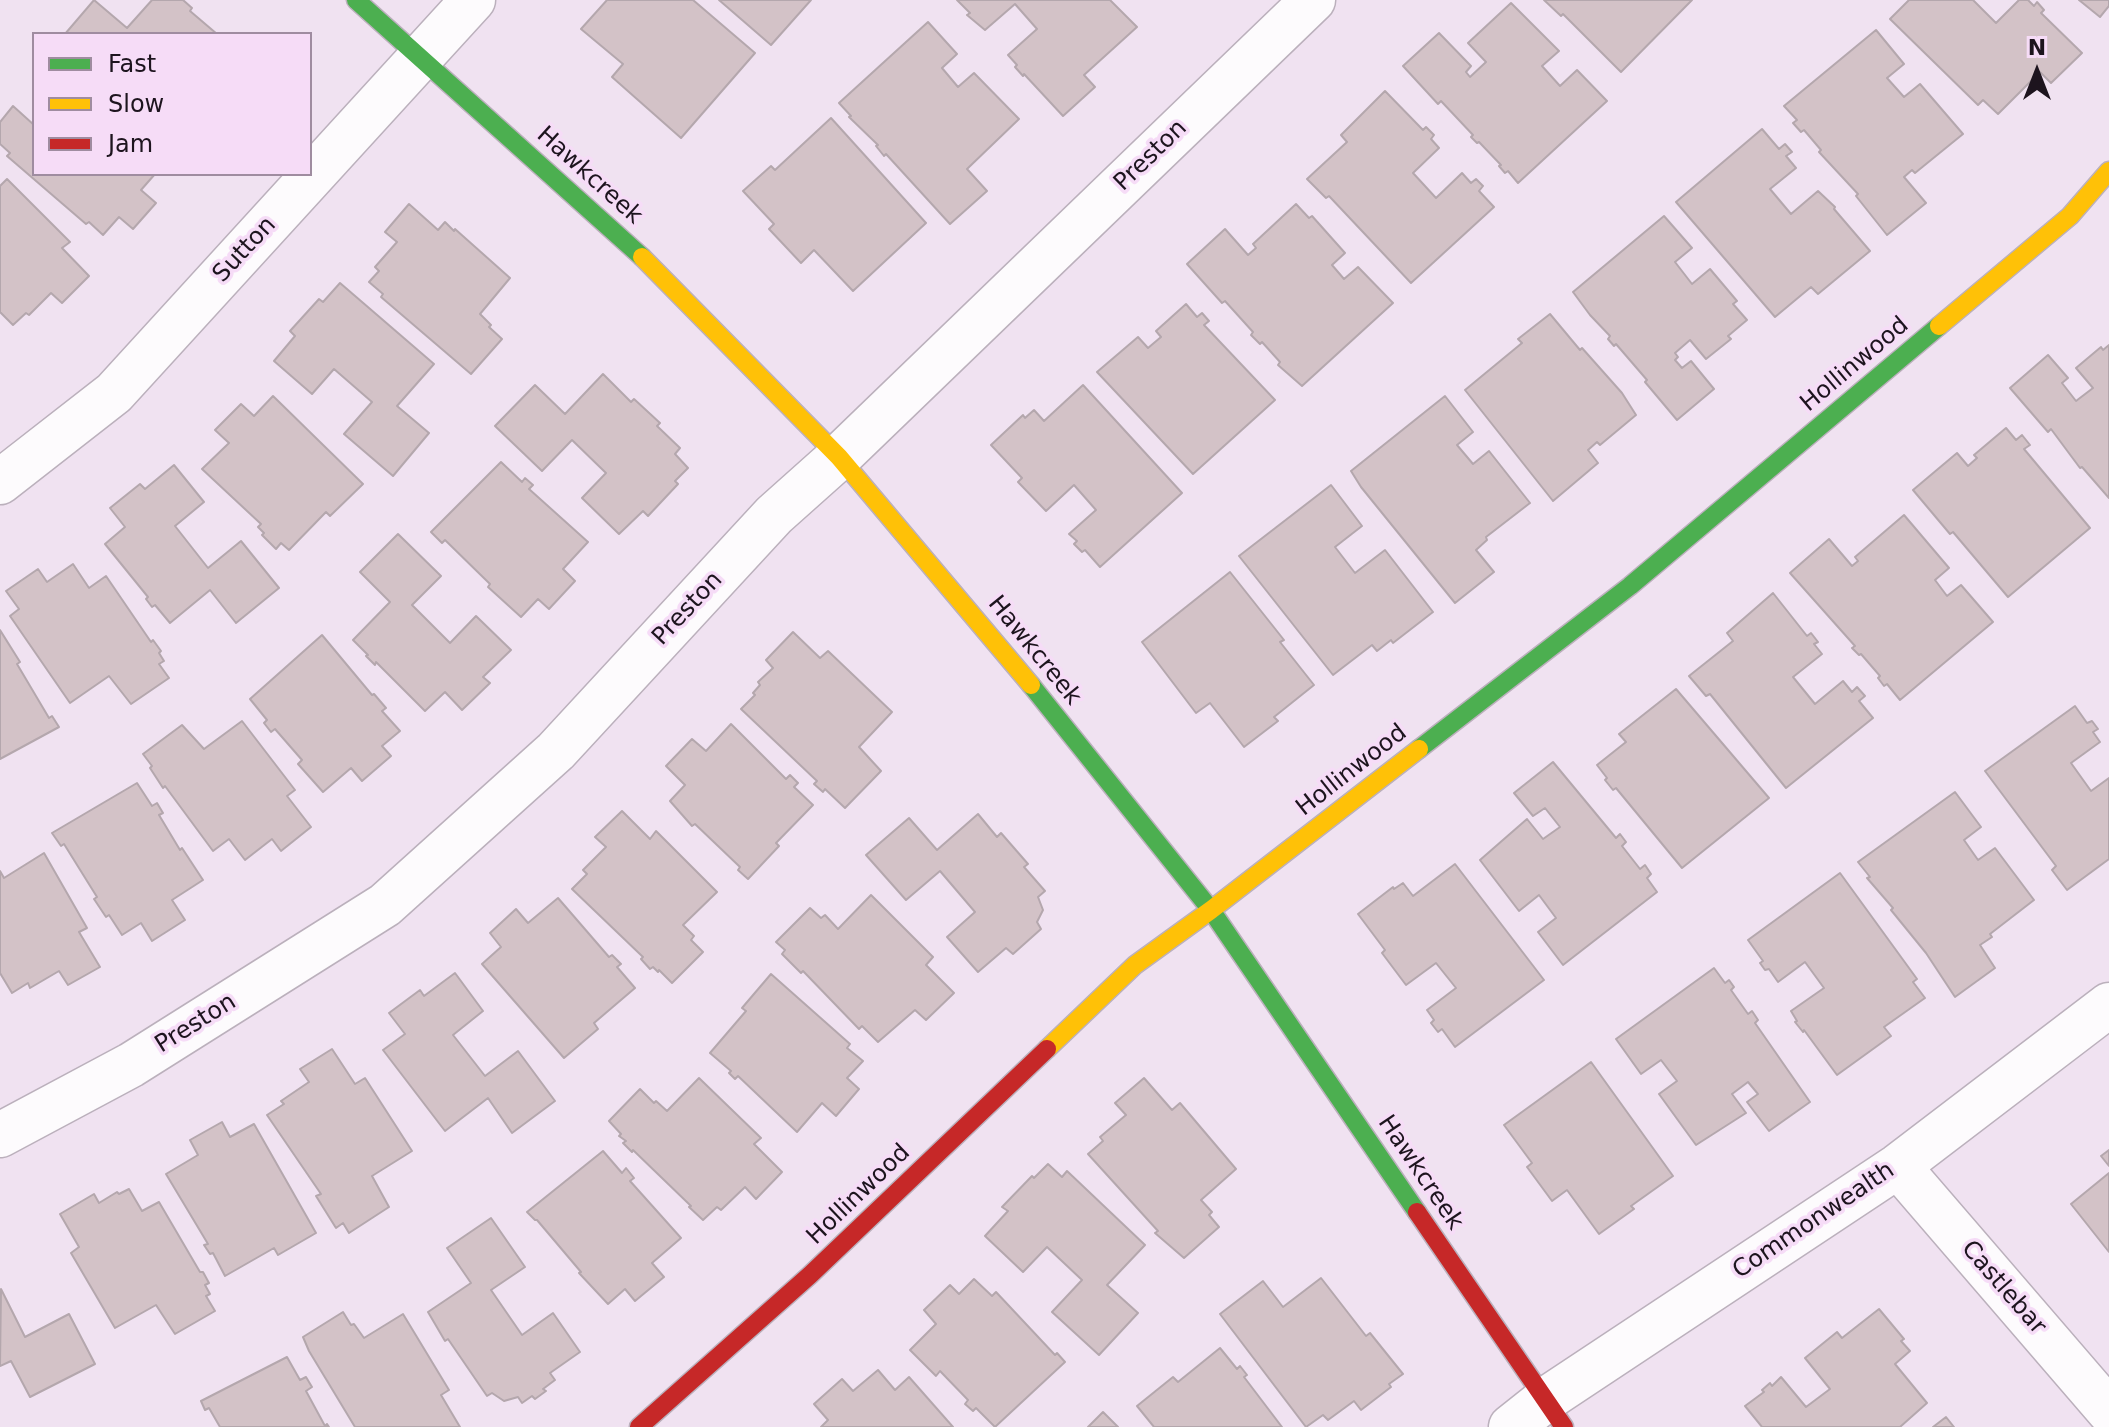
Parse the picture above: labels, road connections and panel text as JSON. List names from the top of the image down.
{
  "streets": {
    "street": [
      "Preston",
      "Hawkcreek",
      "Sutton",
      "Hollinwood",
      "Commonwealth",
      "Castlebar"
    ]
  },
  "crossings": [
    ["Preston", "Hawkcreek"],
    ["Hawkcreek", "Sutton"],
    ["Hawkcreek", "Hollinwood"],
    ["Hawkcreek", "Commonwealth"],
    ["Commonwealth", "Castlebar"]
  ],
  "legend": ["Fast", "Slow", "Jam"],
  "north": "top"
}
